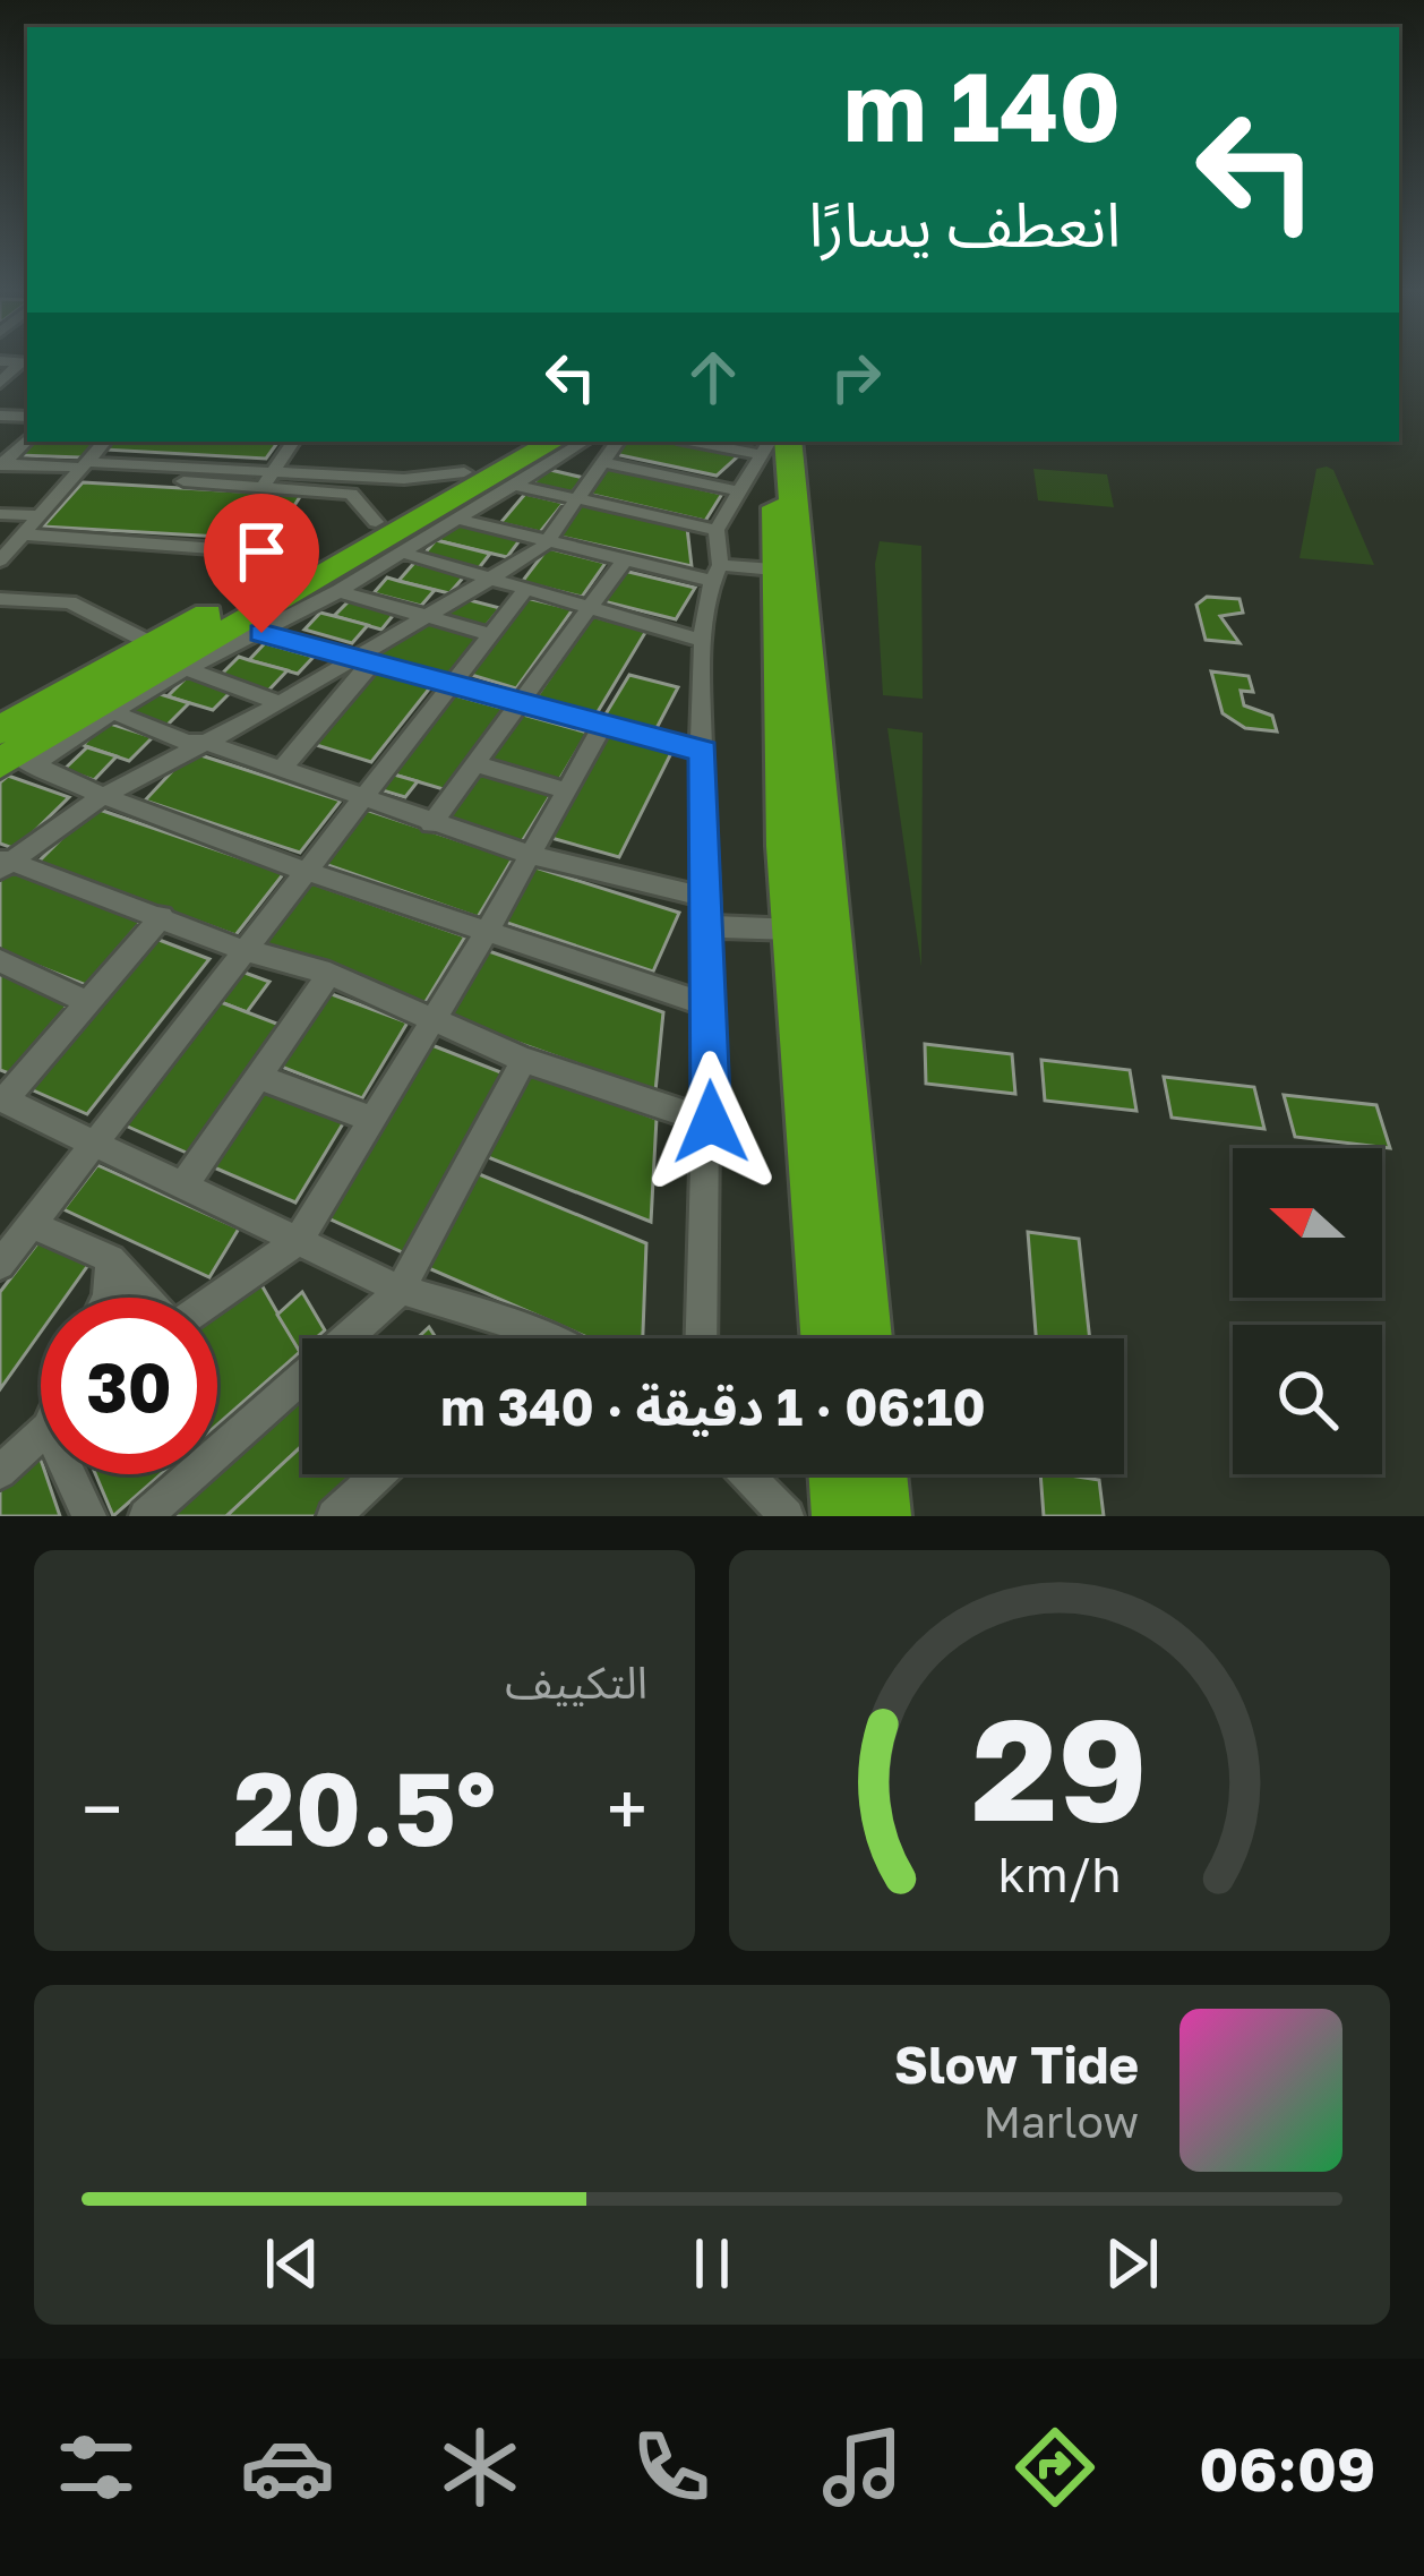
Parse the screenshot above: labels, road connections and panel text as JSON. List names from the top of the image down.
{
  "north": "left",
  "page": {
    "turn": ["140 m", "انعطف يسارًا"],
    "limit": "30",
    "trip": "06:10 · 1 دقيقة · 340 m",
    "tile": "التكييف",
    "heat": ["−", "20.5°", "+"],
    "song": ["Slow Tide", "Marlow"],
    "tabs": "06:09",
    "gauge": ["29", "km/h"]
  }
}
